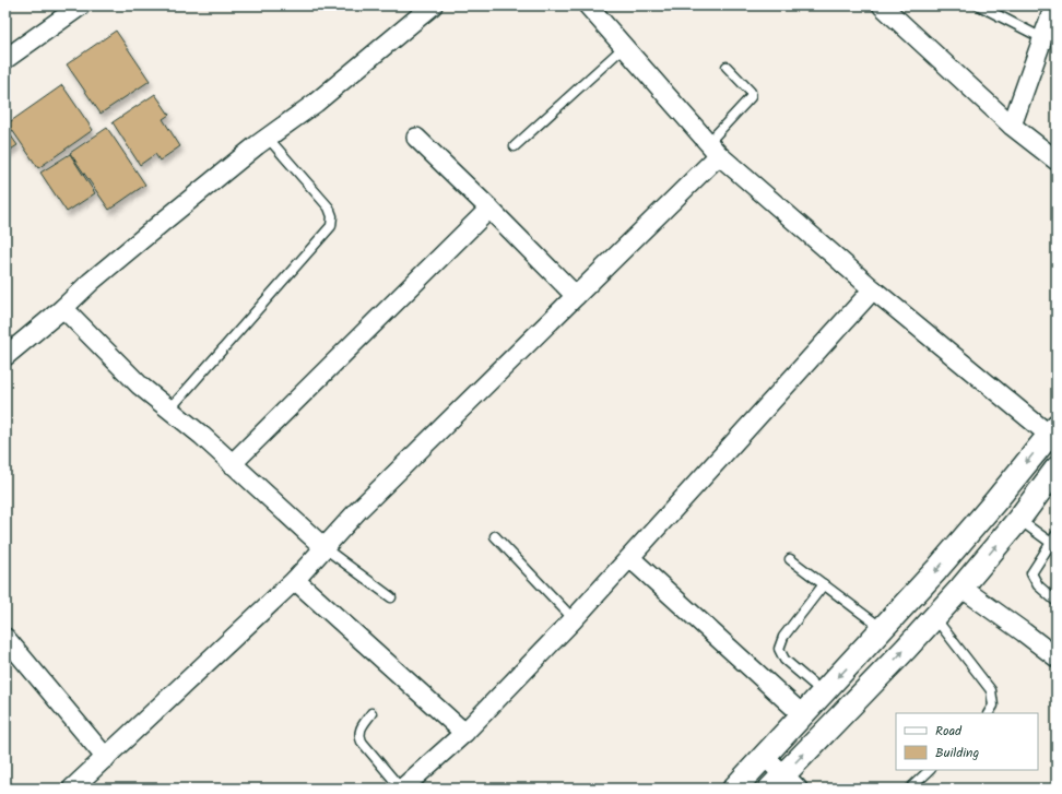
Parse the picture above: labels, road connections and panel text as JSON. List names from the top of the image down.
{
  "legend": ["Road", "Building"]
}
